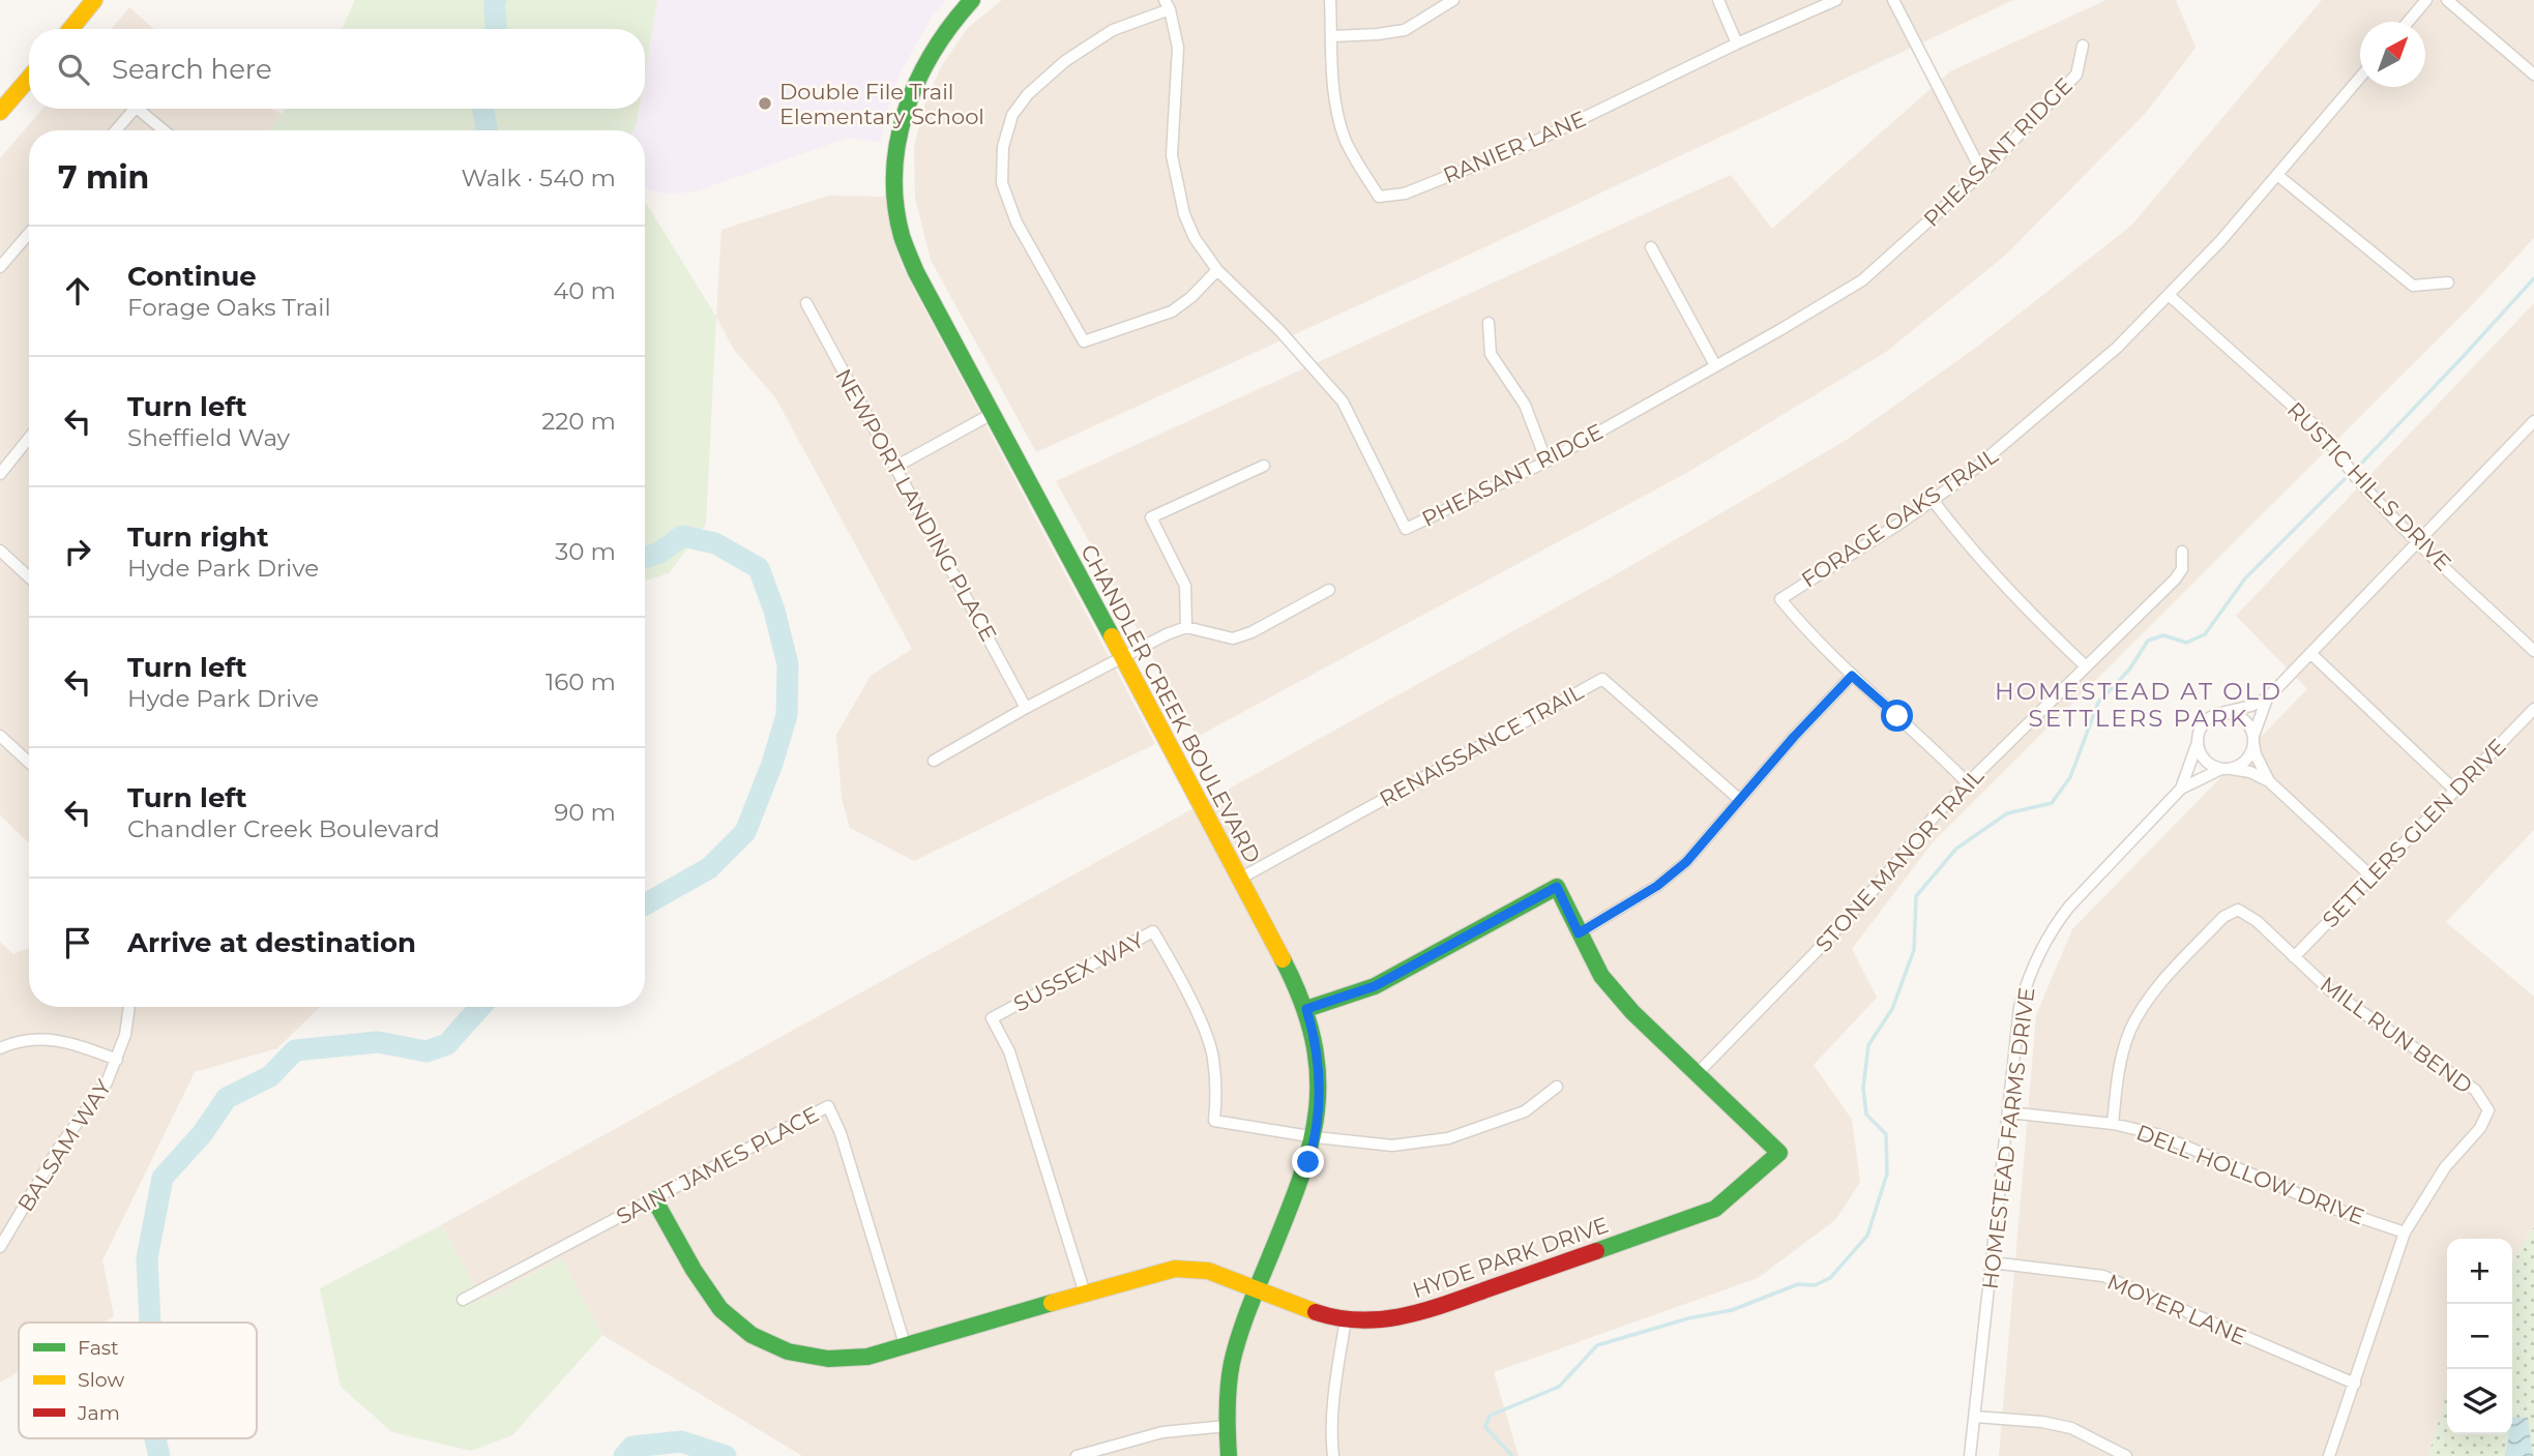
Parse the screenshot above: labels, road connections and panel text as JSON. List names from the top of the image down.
{
  "streets": {
    "street": [
      "RANIER LANE",
      "PHEASANT RIDGE",
      "RUSTIC HILLS DRIVE",
      "NEWPORT LANDING PLACE",
      "FORAGE OAKS TRAIL",
      "CHANDLER CREEK BOULEVARD",
      "RENAISSANCE TRAIL",
      "SETTLERS GLEN DRIVE",
      "STONE MANOR TRAIL",
      "SUSSEX WAY",
      "MILL RUN BEND",
      "HOMESTEAD FARMS DRIVE",
      "BALSAM WAY",
      "SAINT JAMES PLACE",
      "DELL HOLLOW DRIVE",
      "HYDE PARK DRIVE",
      "MOYER LANE"
    ]
  },
  "crossings": [
    ["RUSTIC HILLS DRIVE", "FORAGE OAKS TRAIL"],
    ["RUSTIC HILLS DRIVE", "HOMESTEAD FARMS DRIVE"],
    ["FORAGE OAKS TRAIL", "STONE MANOR TRAIL"],
    ["CHANDLER CREEK BOULEVARD", "RENAISSANCE TRAIL"],
    ["CHANDLER CREEK BOULEVARD", "SUSSEX WAY"],
    ["CHANDLER CREEK BOULEVARD", "HYDE PARK DRIVE"],
    ["SETTLERS GLEN DRIVE", "MILL RUN BEND"],
    ["STONE MANOR TRAIL", "HYDE PARK DRIVE"],
    ["SUSSEX WAY", "HYDE PARK DRIVE"],
    ["MILL RUN BEND", "DELL HOLLOW DRIVE"],
    ["MILL RUN BEND", "MOYER LANE"],
    ["HOMESTEAD FARMS DRIVE", "DELL HOLLOW DRIVE"],
    ["HOMESTEAD FARMS DRIVE", "MOYER LANE"],
    ["SAINT JAMES PLACE", "HYDE PARK DRIVE"]
  ],
  "districts": ["HOMESTEAD AT OLD SETTLERS PARK"],
  "places": ["Double File Trail Elementary School"],
  "legend": ["Fast", "Slow", "Jam"],
  "north": "top right",
  "page": {
    "search": "Search here",
    "heading": ["7 min", "Walk · 540 m"],
    "list": [
      ["Continue", "Forage Oaks Trail", "40 m"],
      ["Turn left", "Sheffield Way", "220 m"],
      ["Turn right", "Hyde Park Drive", "30 m"],
      ["Turn left", "Hyde Park Drive", "160 m"],
      ["Turn left", "Chandler Creek Boulevard", "90 m"],
      "Arrive at destination"
    ],
    "map_buttons": ["+", "−"]
  }
}
